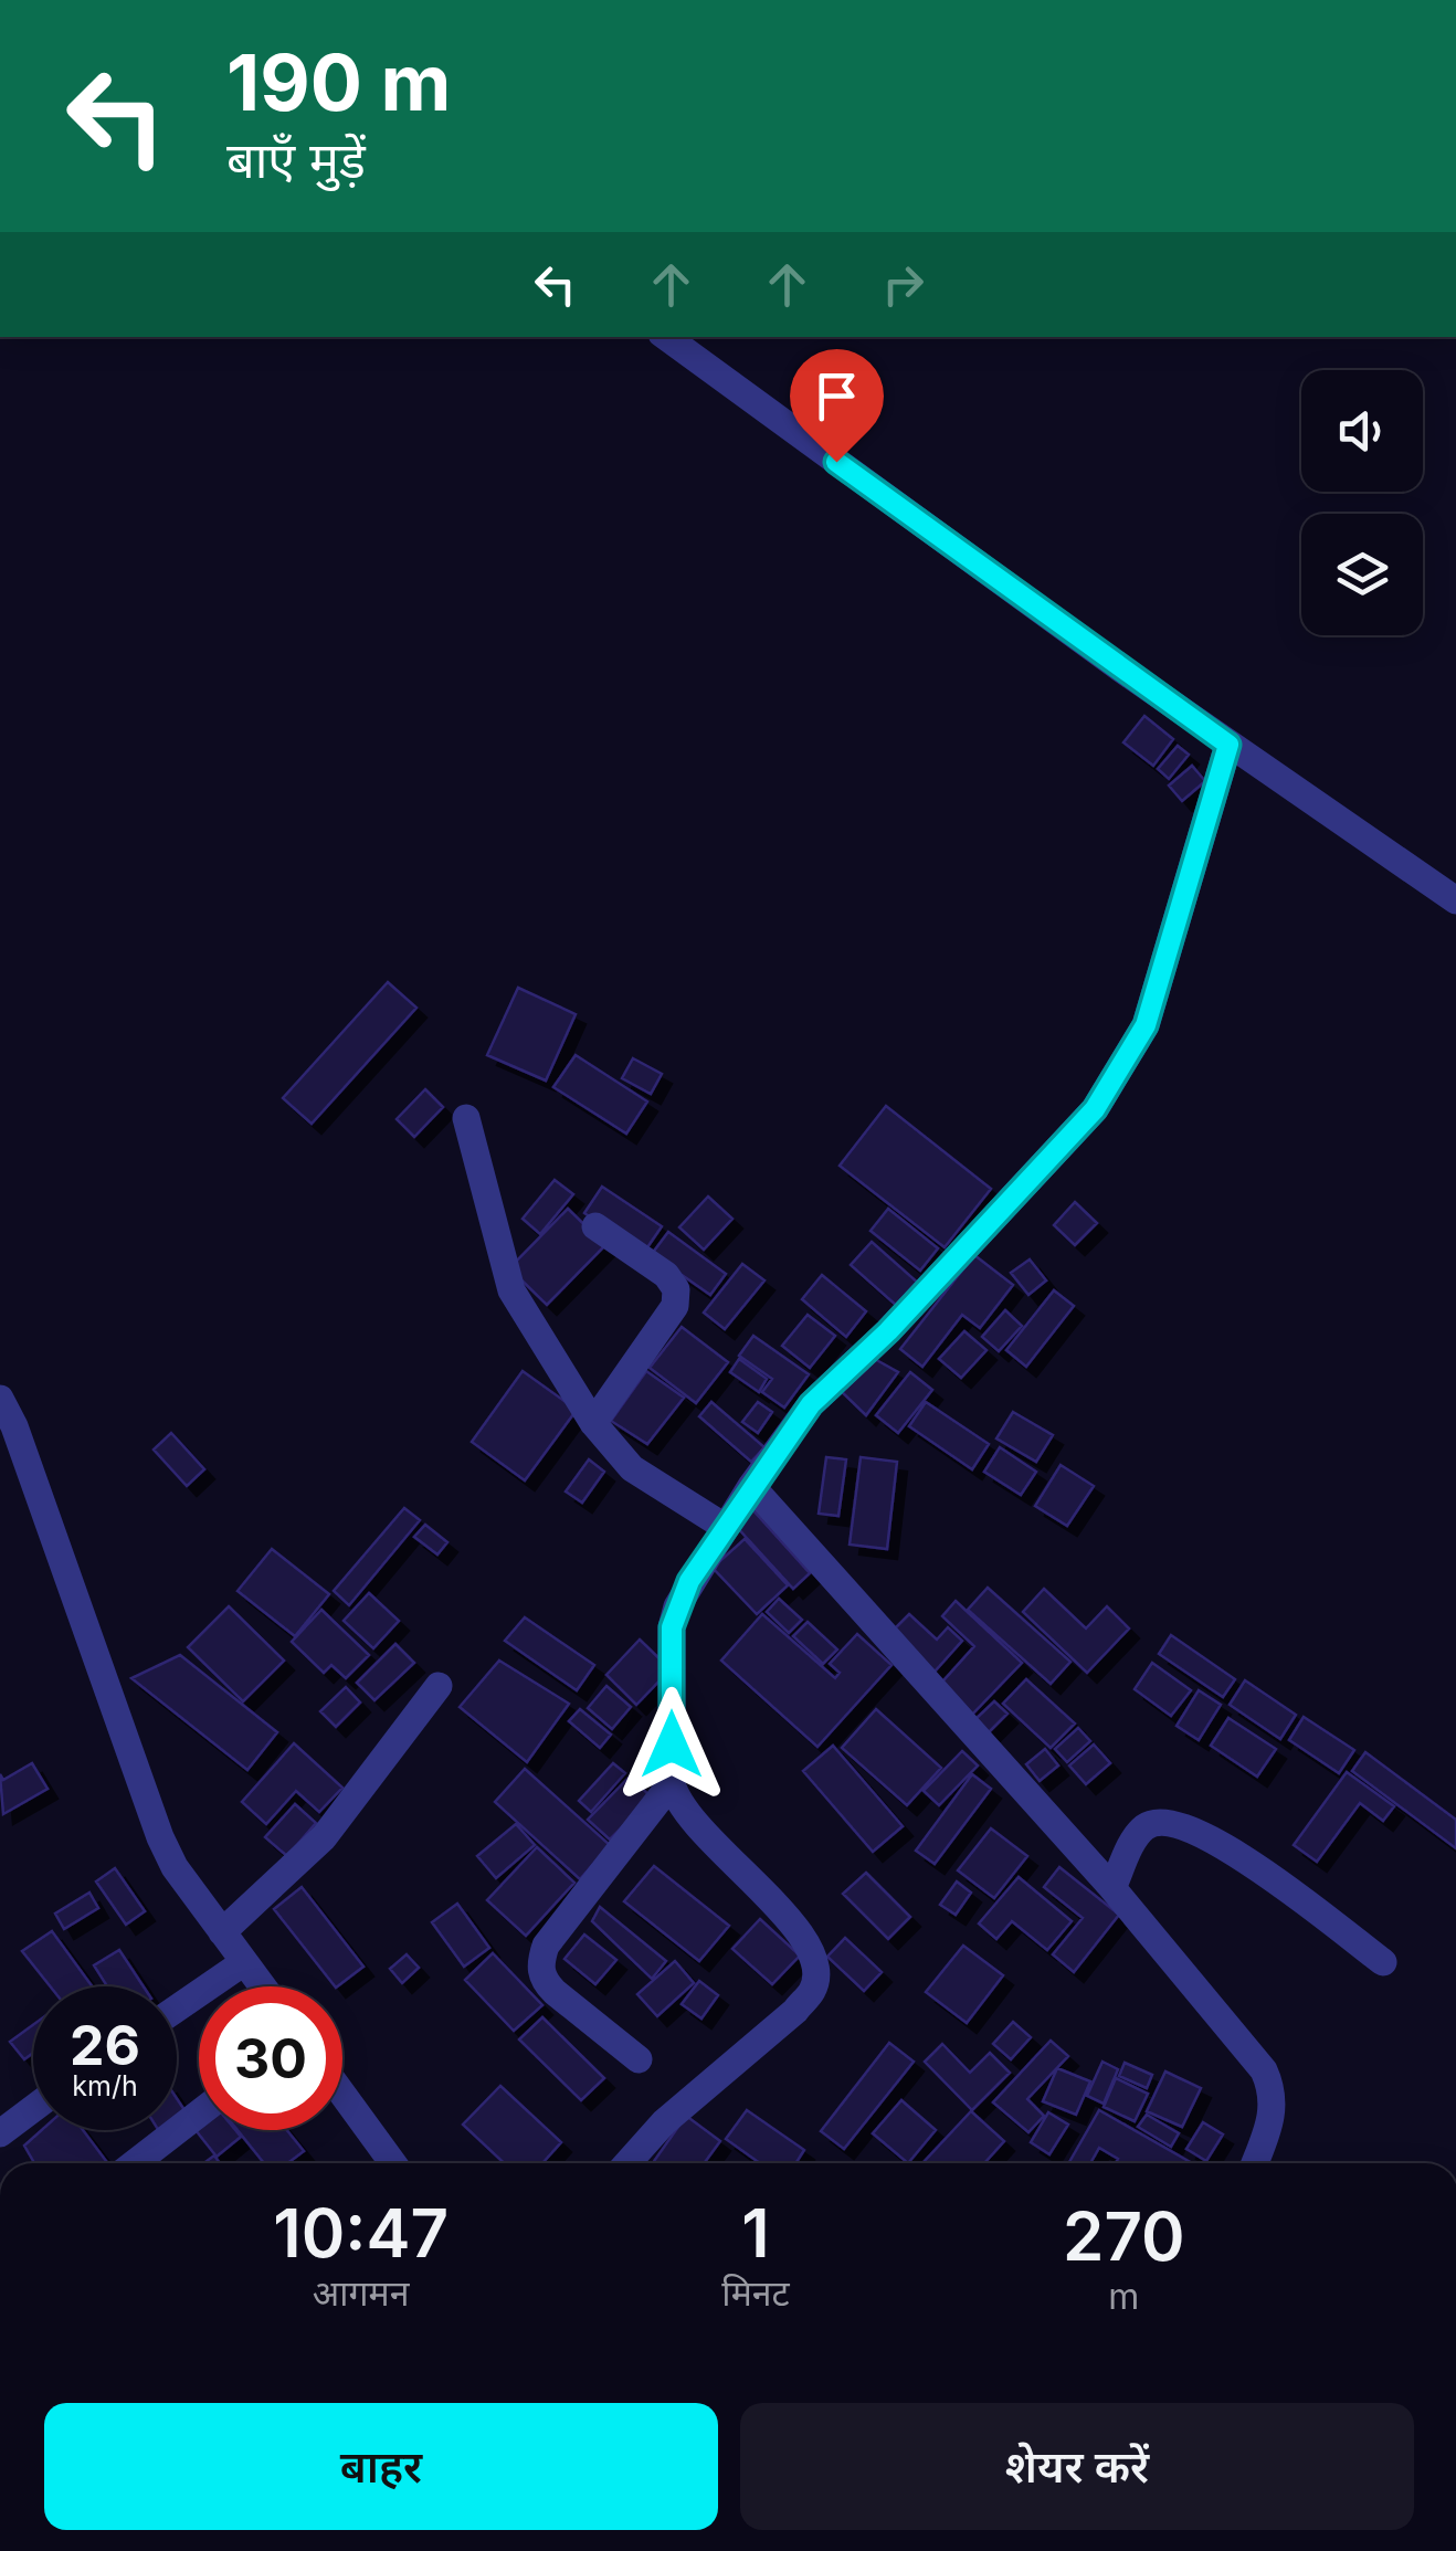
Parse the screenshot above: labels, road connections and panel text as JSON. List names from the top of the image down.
{
  "page": {
    "turn": ["190 m", "बाएँ मुड़ें"],
    "speed": "26 km/h",
    "limit": "30",
    "eta": [
      "10:47",
      "आगमन",
      "1",
      "मिनट",
      "270",
      "m"
    ],
    "buttons": ["बाहर", "शेयर करें"]
  }
}
